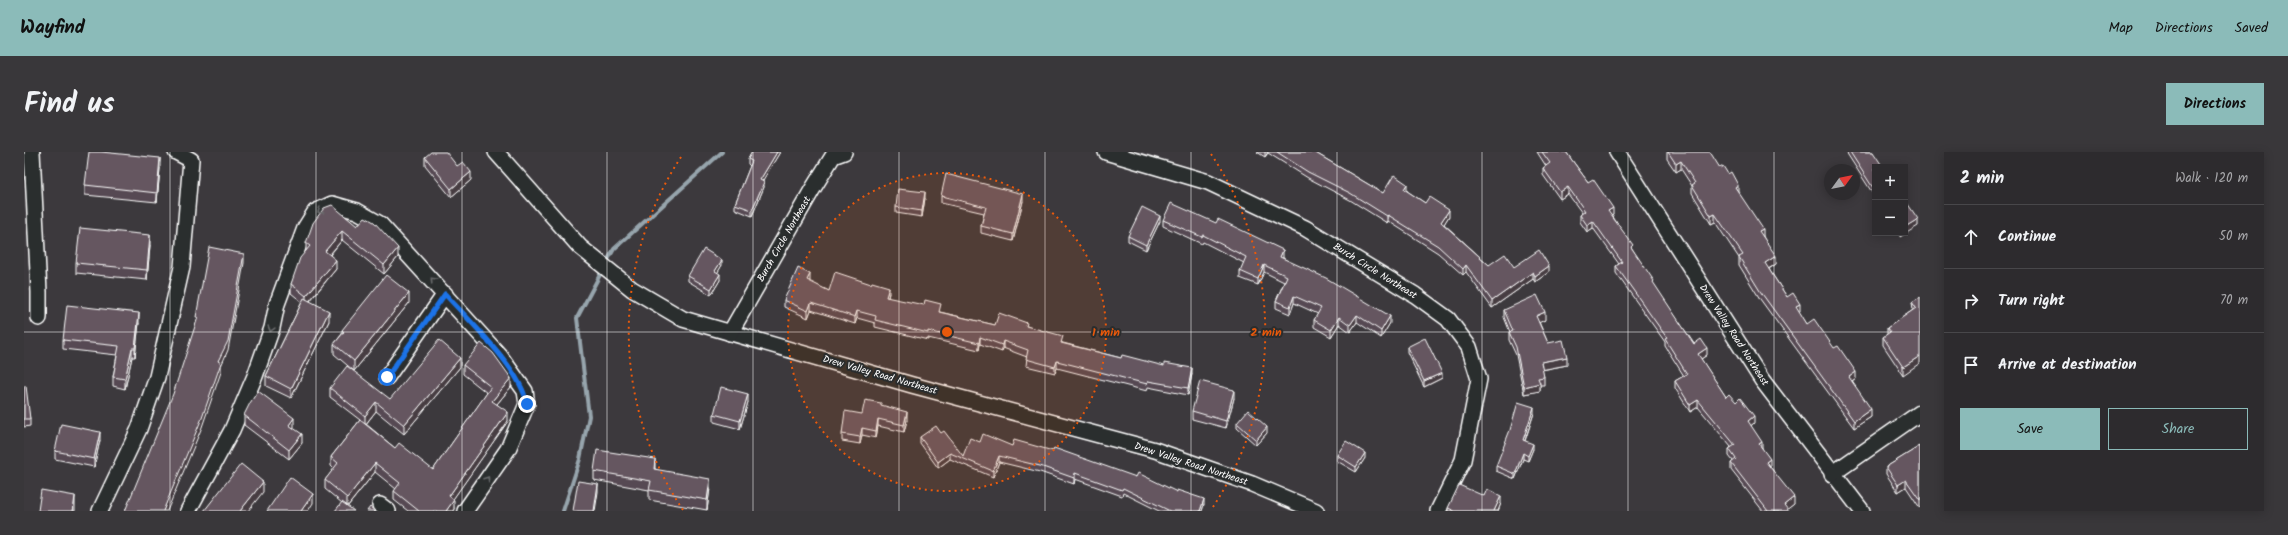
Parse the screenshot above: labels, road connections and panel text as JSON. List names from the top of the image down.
{
  "streets": {
    "street": ["Burch Circle Northeast", "Drew Valley Road Northeast"]
  },
  "crossings": [
    ["Burch Circle Northeast", "Drew Valley Road Northeast"]
  ],
  "north": "top right",
  "page": {
    "header": "Wayfind",
    "nav": ["Map", "Directions", "Saved"],
    "title": "Find us",
    "buttons": [
      "Directions",
      ["Save", "Share"]
    ],
    "heading": ["2 min", "Walk · 120 m"],
    "map_buttons": ["+", "−"],
    "list": [
      ["Continue", "50 m"],
      ["Turn right", "70 m"],
      "Arrive at destination"
    ]
  },
  "rings": ["1 min", "2 min"]
}
